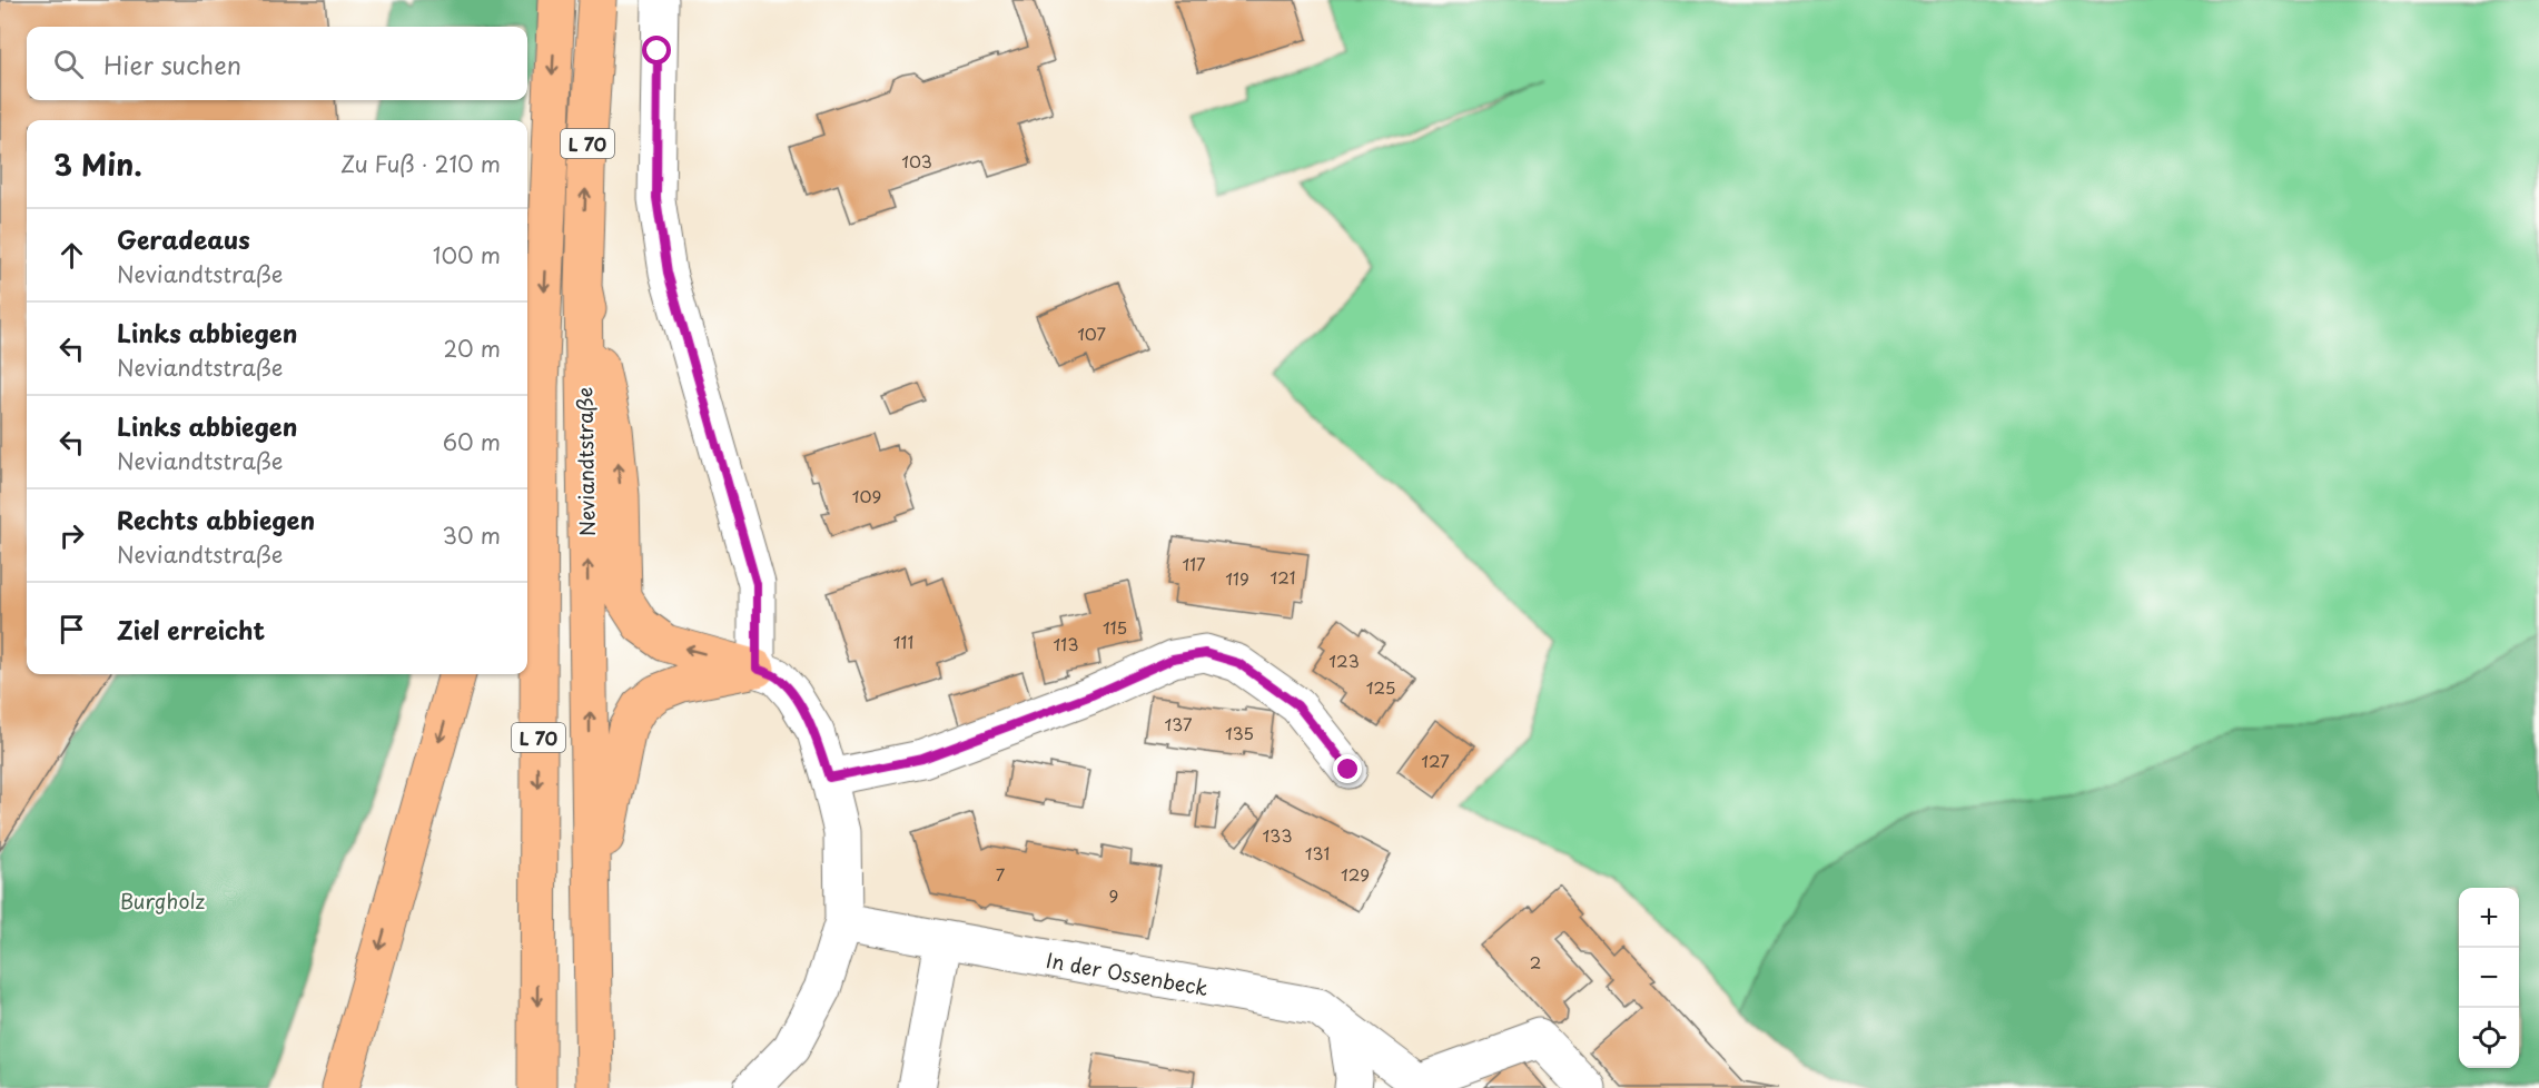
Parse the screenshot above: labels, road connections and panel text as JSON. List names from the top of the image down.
{
  "streets": {
    "highway": ["L 70", "Neviandtstraße"],
    "street": ["In der Ossenbeck"]
  },
  "crossings": [
    ["L 70", "Neviandtstraße"]
  ],
  "parks": ["Burgholz"],
  "house_numbers": [
    "103",
    "107",
    "109",
    "117",
    "121",
    "119",
    "115",
    "111",
    "113",
    "123",
    "125",
    "137",
    "135",
    "127",
    "133",
    "131",
    "7",
    "129",
    "9",
    "2"
  ],
  "page": {
    "search": "Hier suchen",
    "heading": ["3 Min.", "Zu Fuß · 210 m"],
    "list": [
      ["Geradeaus", "Neviandtstraße", "100 m"],
      ["Links abbiegen", "Neviandtstraße", "20 m"],
      ["Links abbiegen", "Neviandtstraße", "60 m"],
      ["Rechts abbiegen", "Neviandtstraße", "30 m"],
      "Ziel erreicht"
    ],
    "map_buttons": ["+", "−"]
  }
}
